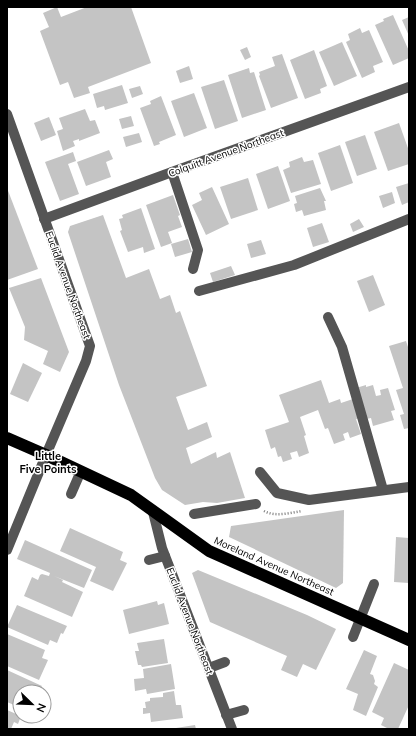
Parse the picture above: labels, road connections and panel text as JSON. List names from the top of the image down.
{
  "streets": {
    "highway": ["Moreland Avenue Northeast"],
    "street": ["Colquitt Avenue Northeast", "Euclid Avenue Northeast"]
  },
  "crossings": [
    ["Colquitt Avenue Northeast", "Euclid Avenue Northeast"],
    ["Euclid Avenue Northeast", "Moreland Avenue Northeast"]
  ],
  "districts": ["Little Five Points"],
  "north": "bottom right"
}
